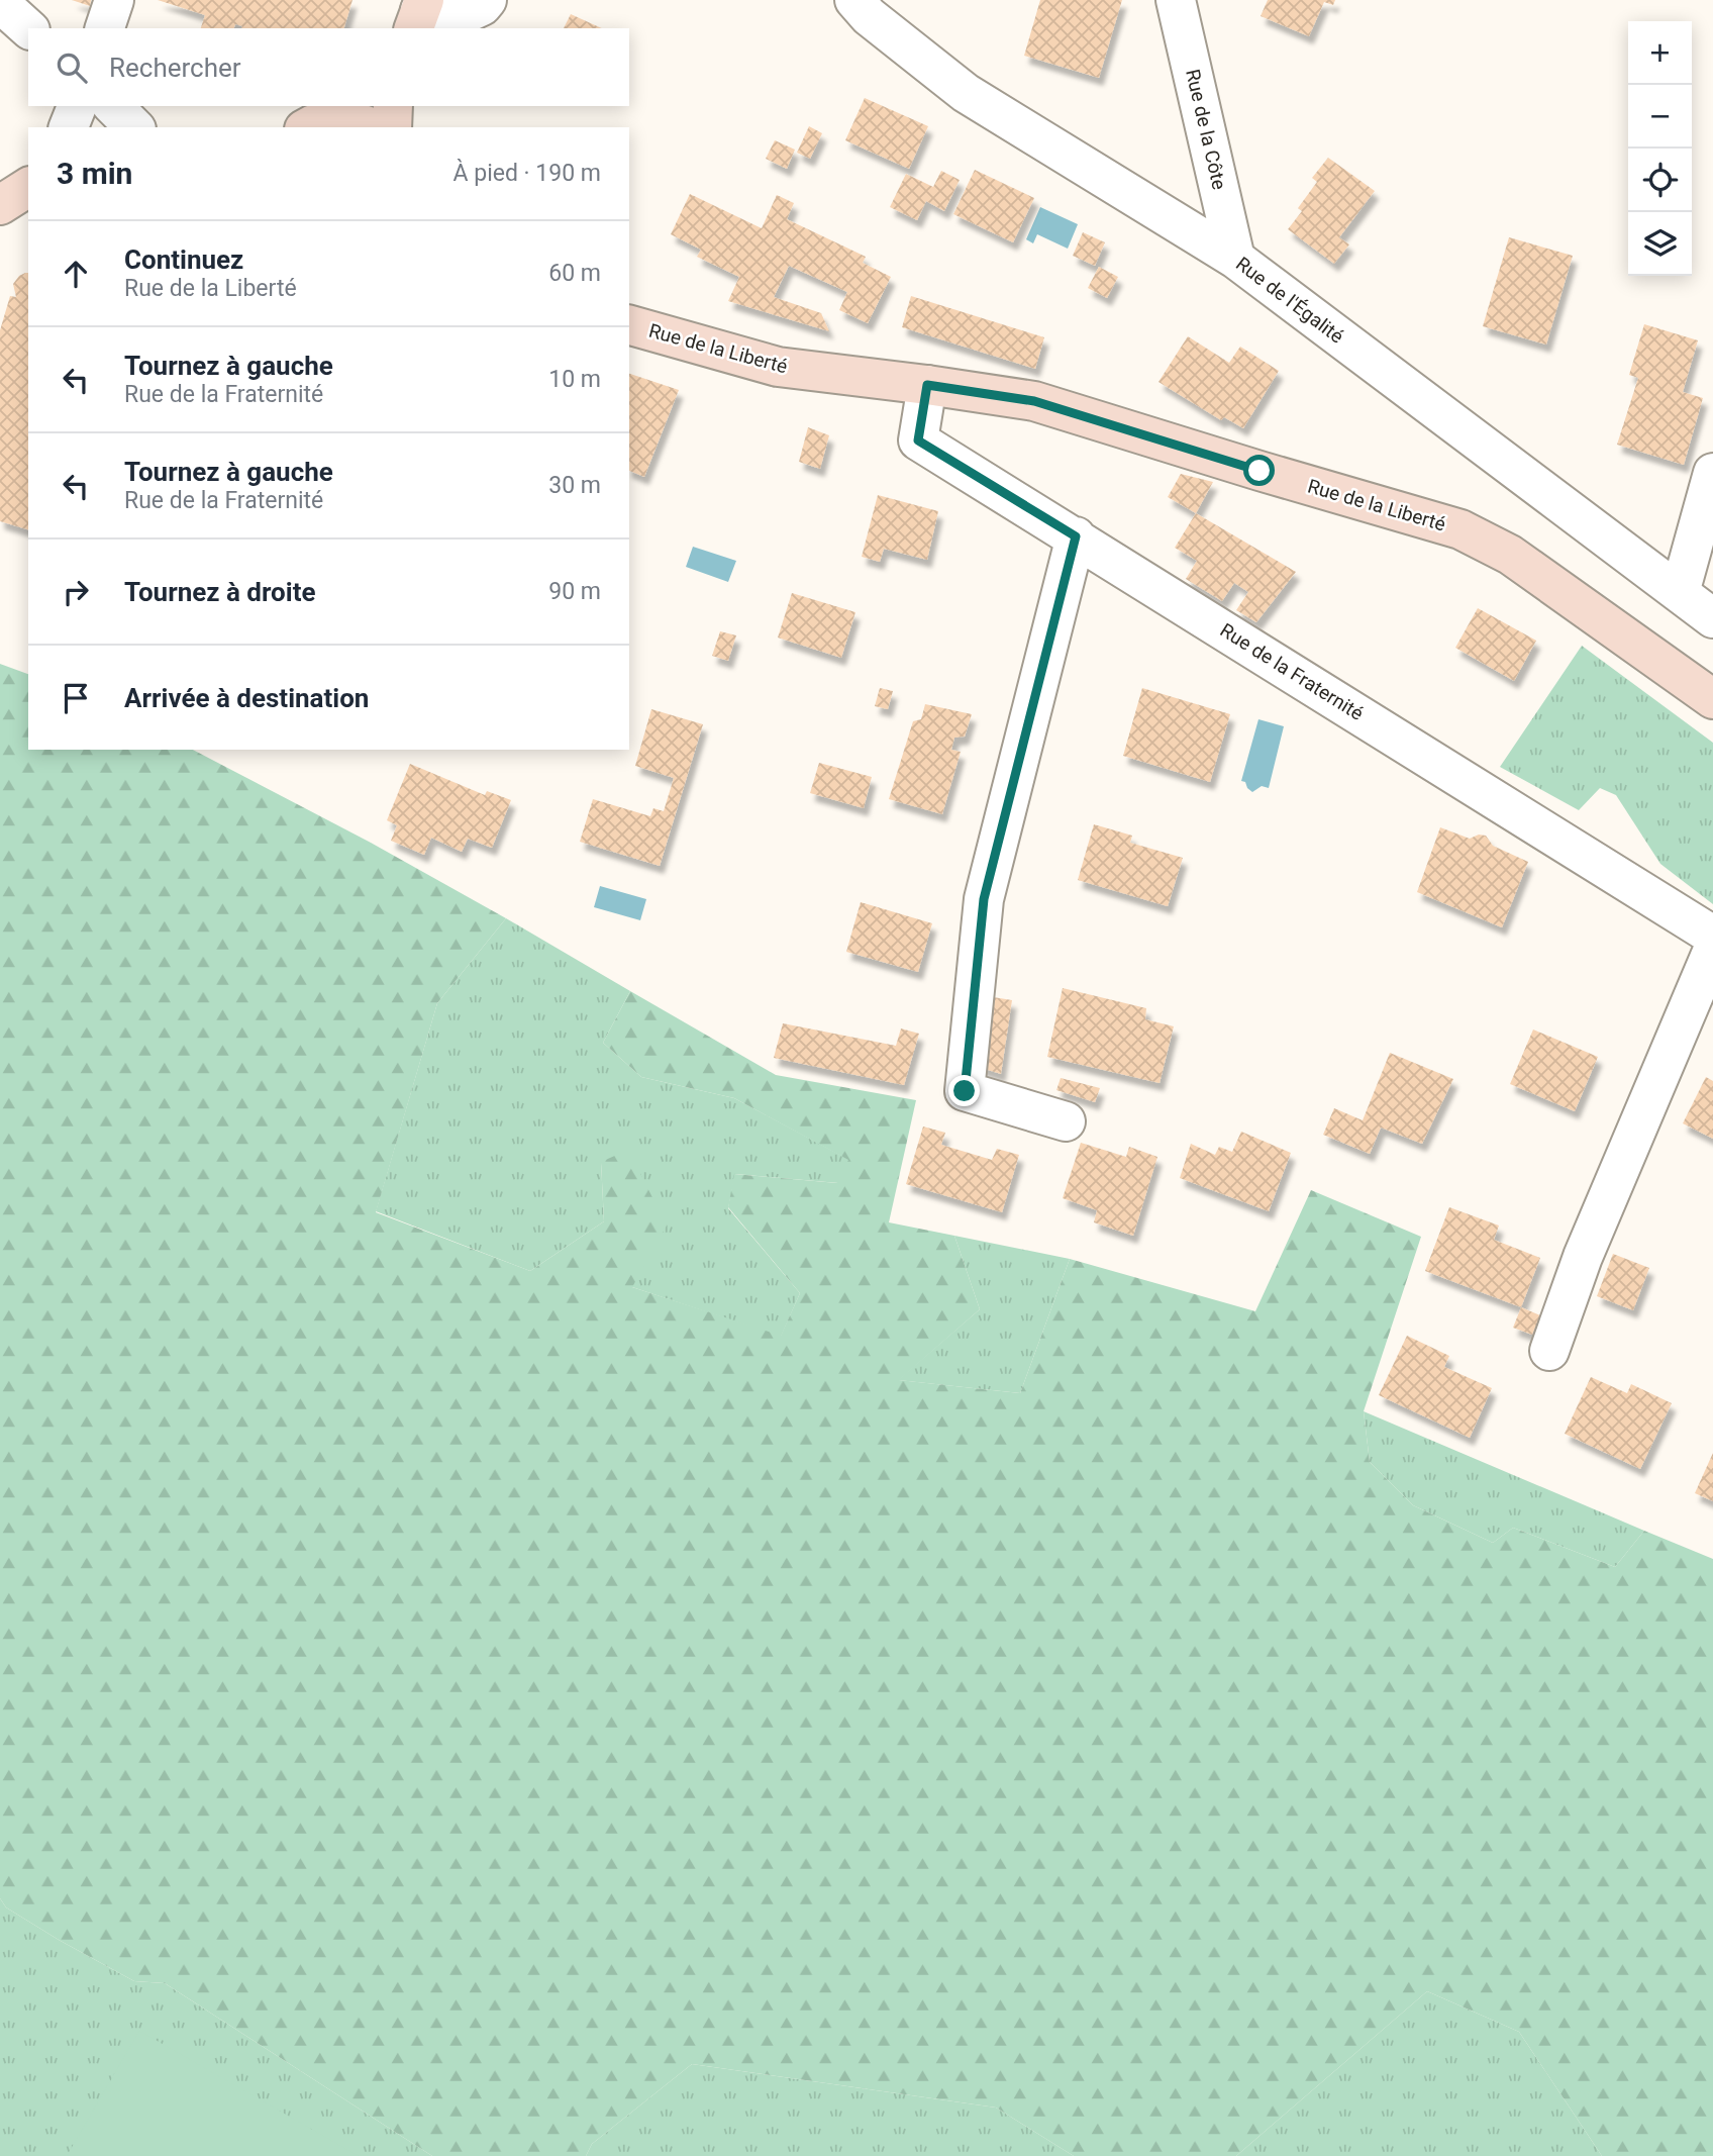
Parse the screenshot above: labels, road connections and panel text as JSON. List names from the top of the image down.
{
  "streets": {
    "street": [
      "Rue de la Côte",
      "Rue de l'Égalité",
      "Rue de la Liberté",
      "Rue de la Fraternité"
    ]
  },
  "crossings": [
    ["Rue de la Côte", "Rue de l'Égalité"],
    ["Rue de la Liberté", "Rue de la Fraternité"]
  ],
  "page": {
    "map_buttons": ["+", "−"],
    "search": "Rechercher",
    "heading": ["3 min", "À pied · 190 m"],
    "list": [
      ["Continuez", "Rue de la Liberté", "60 m"],
      ["Tournez à gauche", "Rue de la Fraternité", "10 m"],
      ["Tournez à gauche", "Rue de la Fraternité", "30 m"],
      ["Tournez à droite", "90 m"],
      "Arrivée à destination"
    ]
  }
}
